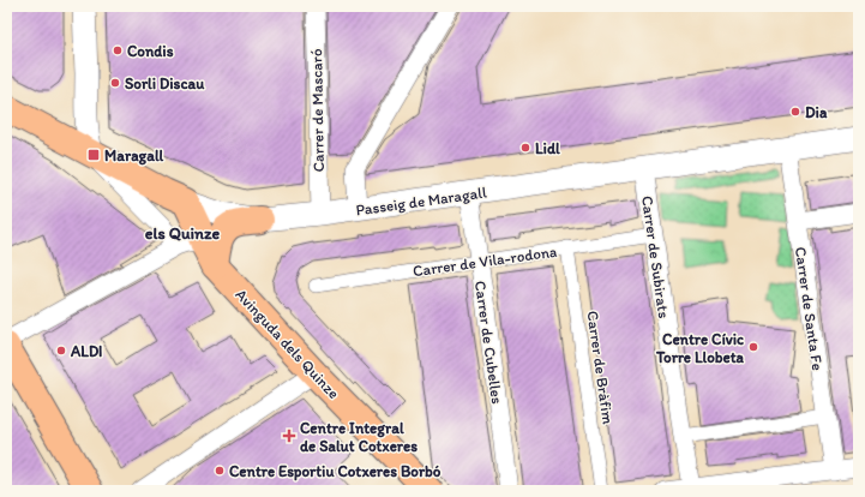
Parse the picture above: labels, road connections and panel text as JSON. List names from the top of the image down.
{
  "streets": {
    "main road": ["Passeig de Maragall", "Avinguda dels Quinze"],
    "street": [
      "Carrer de Mascaró",
      "Carrer de Subirats",
      "Carrer de Vila-rodona",
      "Carrer de Santa Fe",
      "Carrer de Cubelles",
      "Carrer de Bràfim"
    ]
  },
  "crossings": [
    ["Carrer de Mascaró", "Passeig de Maragall"],
    ["Passeig de Maragall", "Carrer de Subirats"],
    ["Passeig de Maragall", "Carrer de Santa Fe"],
    ["Passeig de Maragall", "Carrer de Cubelles"],
    ["Passeig de Maragall", "Avinguda dels Quinze"],
    ["Carrer de Subirats", "Carrer de Vila-rodona"],
    ["Carrer de Vila-rodona", "Carrer de Cubelles"],
    ["Carrer de Vila-rodona", "Carrer de Bràfim"]
  ],
  "districts": ["els Quinze"],
  "places": {
    "other": [
      "Condis",
      "Sorli Discau",
      "Dia",
      "Lidl",
      "Centre Cívic Torre Llobeta",
      "ALDI",
      "Centre Esportiu Cotxeres Borbó"
    ],
    "transit": ["Maragall"],
    "health": ["Centre Integral de Salut Cotxeres"]
  }
}
